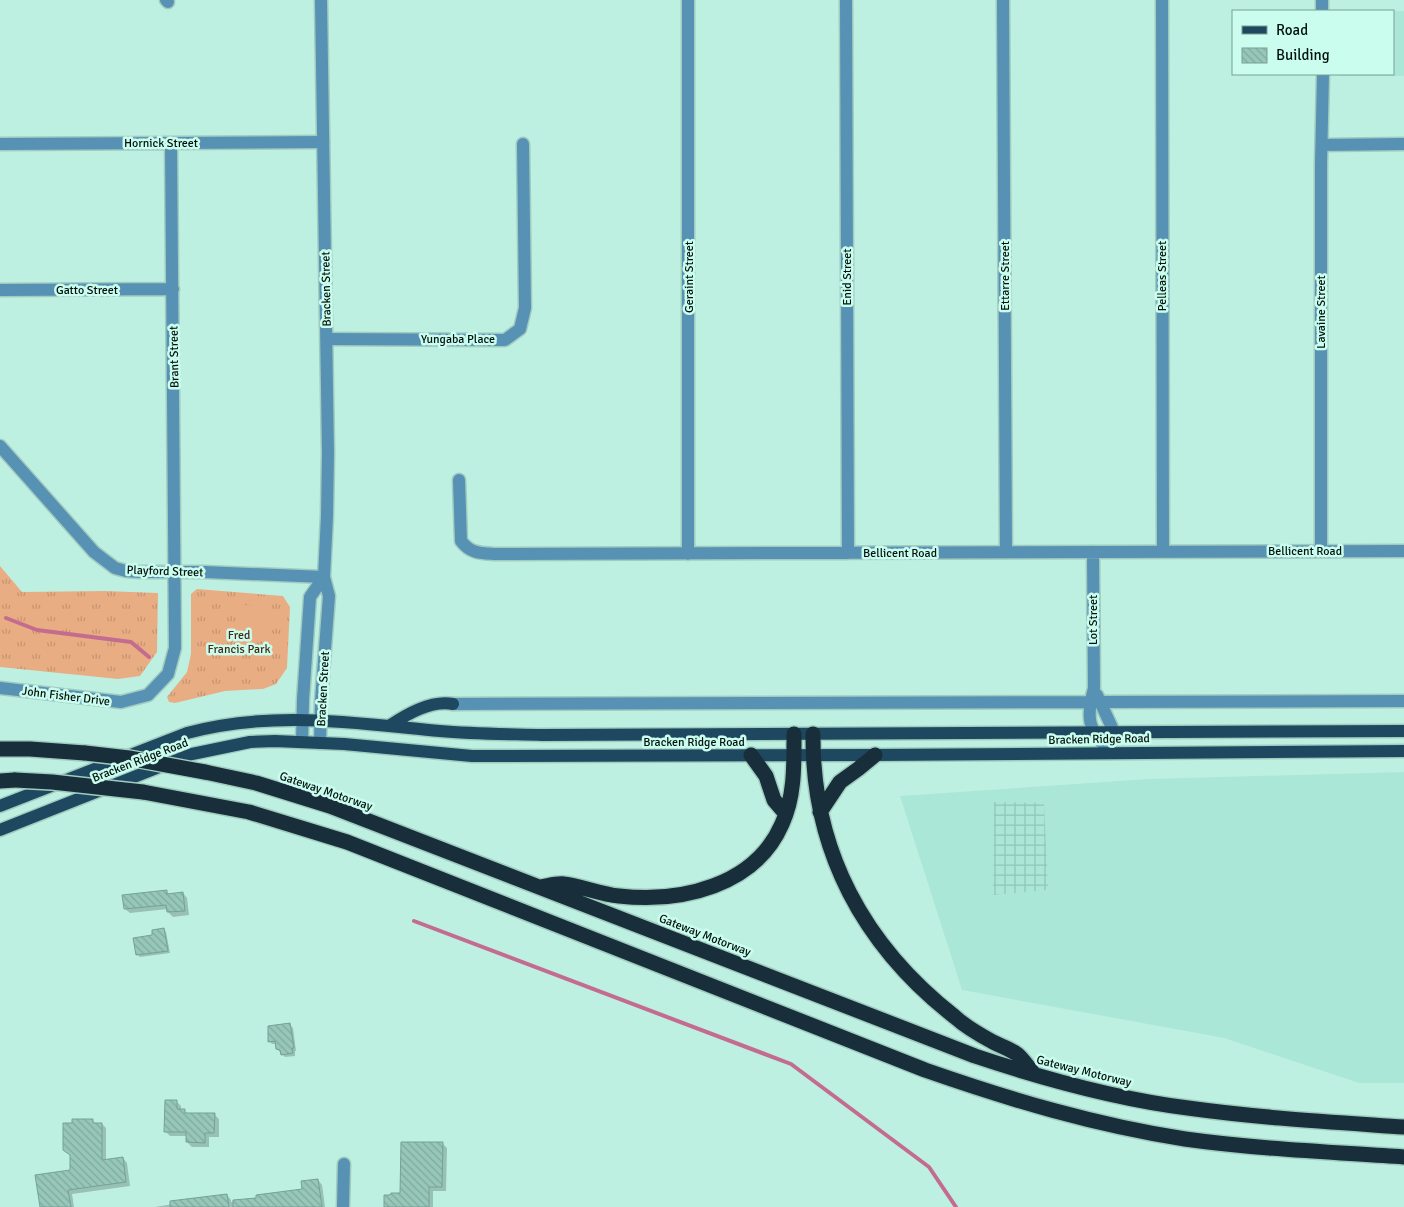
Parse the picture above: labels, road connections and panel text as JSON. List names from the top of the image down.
{
  "streets": {
    "highway": ["Gateway Motorway"],
    "main road": ["Bracken Ridge Road"],
    "street": [
      "Hornick Street",
      "Ettarre Street",
      "Pelleas Street",
      "Geraint Street",
      "Enid Street",
      "Bracken Street",
      "Gatto Street",
      "Lavaine Street",
      "Yungaba Place",
      "Brant Street",
      "Bellicent Road",
      "Playford Street",
      "Lot Street",
      "John Fisher Drive"
    ]
  },
  "crossings": [
    ["Hornick Street", "Bracken Street"],
    ["Hornick Street", "Brant Street"],
    ["Ettarre Street", "Bellicent Road"],
    ["Pelleas Street", "Bellicent Road"],
    ["Geraint Street", "Bellicent Road"],
    ["Enid Street", "Bellicent Road"],
    ["Bracken Street", "Yungaba Place"],
    ["Bracken Street", "Playford Street"],
    ["Bracken Street", "Bracken Ridge Road"],
    ["Gatto Street", "Brant Street"],
    ["Lavaine Street", "Bellicent Road"],
    ["Brant Street", "Playford Street"],
    ["Brant Street", "John Fisher Drive"],
    ["Bellicent Road", "Lot Street"],
    ["Playford Street", "John Fisher Drive"],
    ["Lot Street", "Bracken Ridge Road"]
  ],
  "parks": ["Fred Francis Park"],
  "legend": ["Road", "Building"]
}
